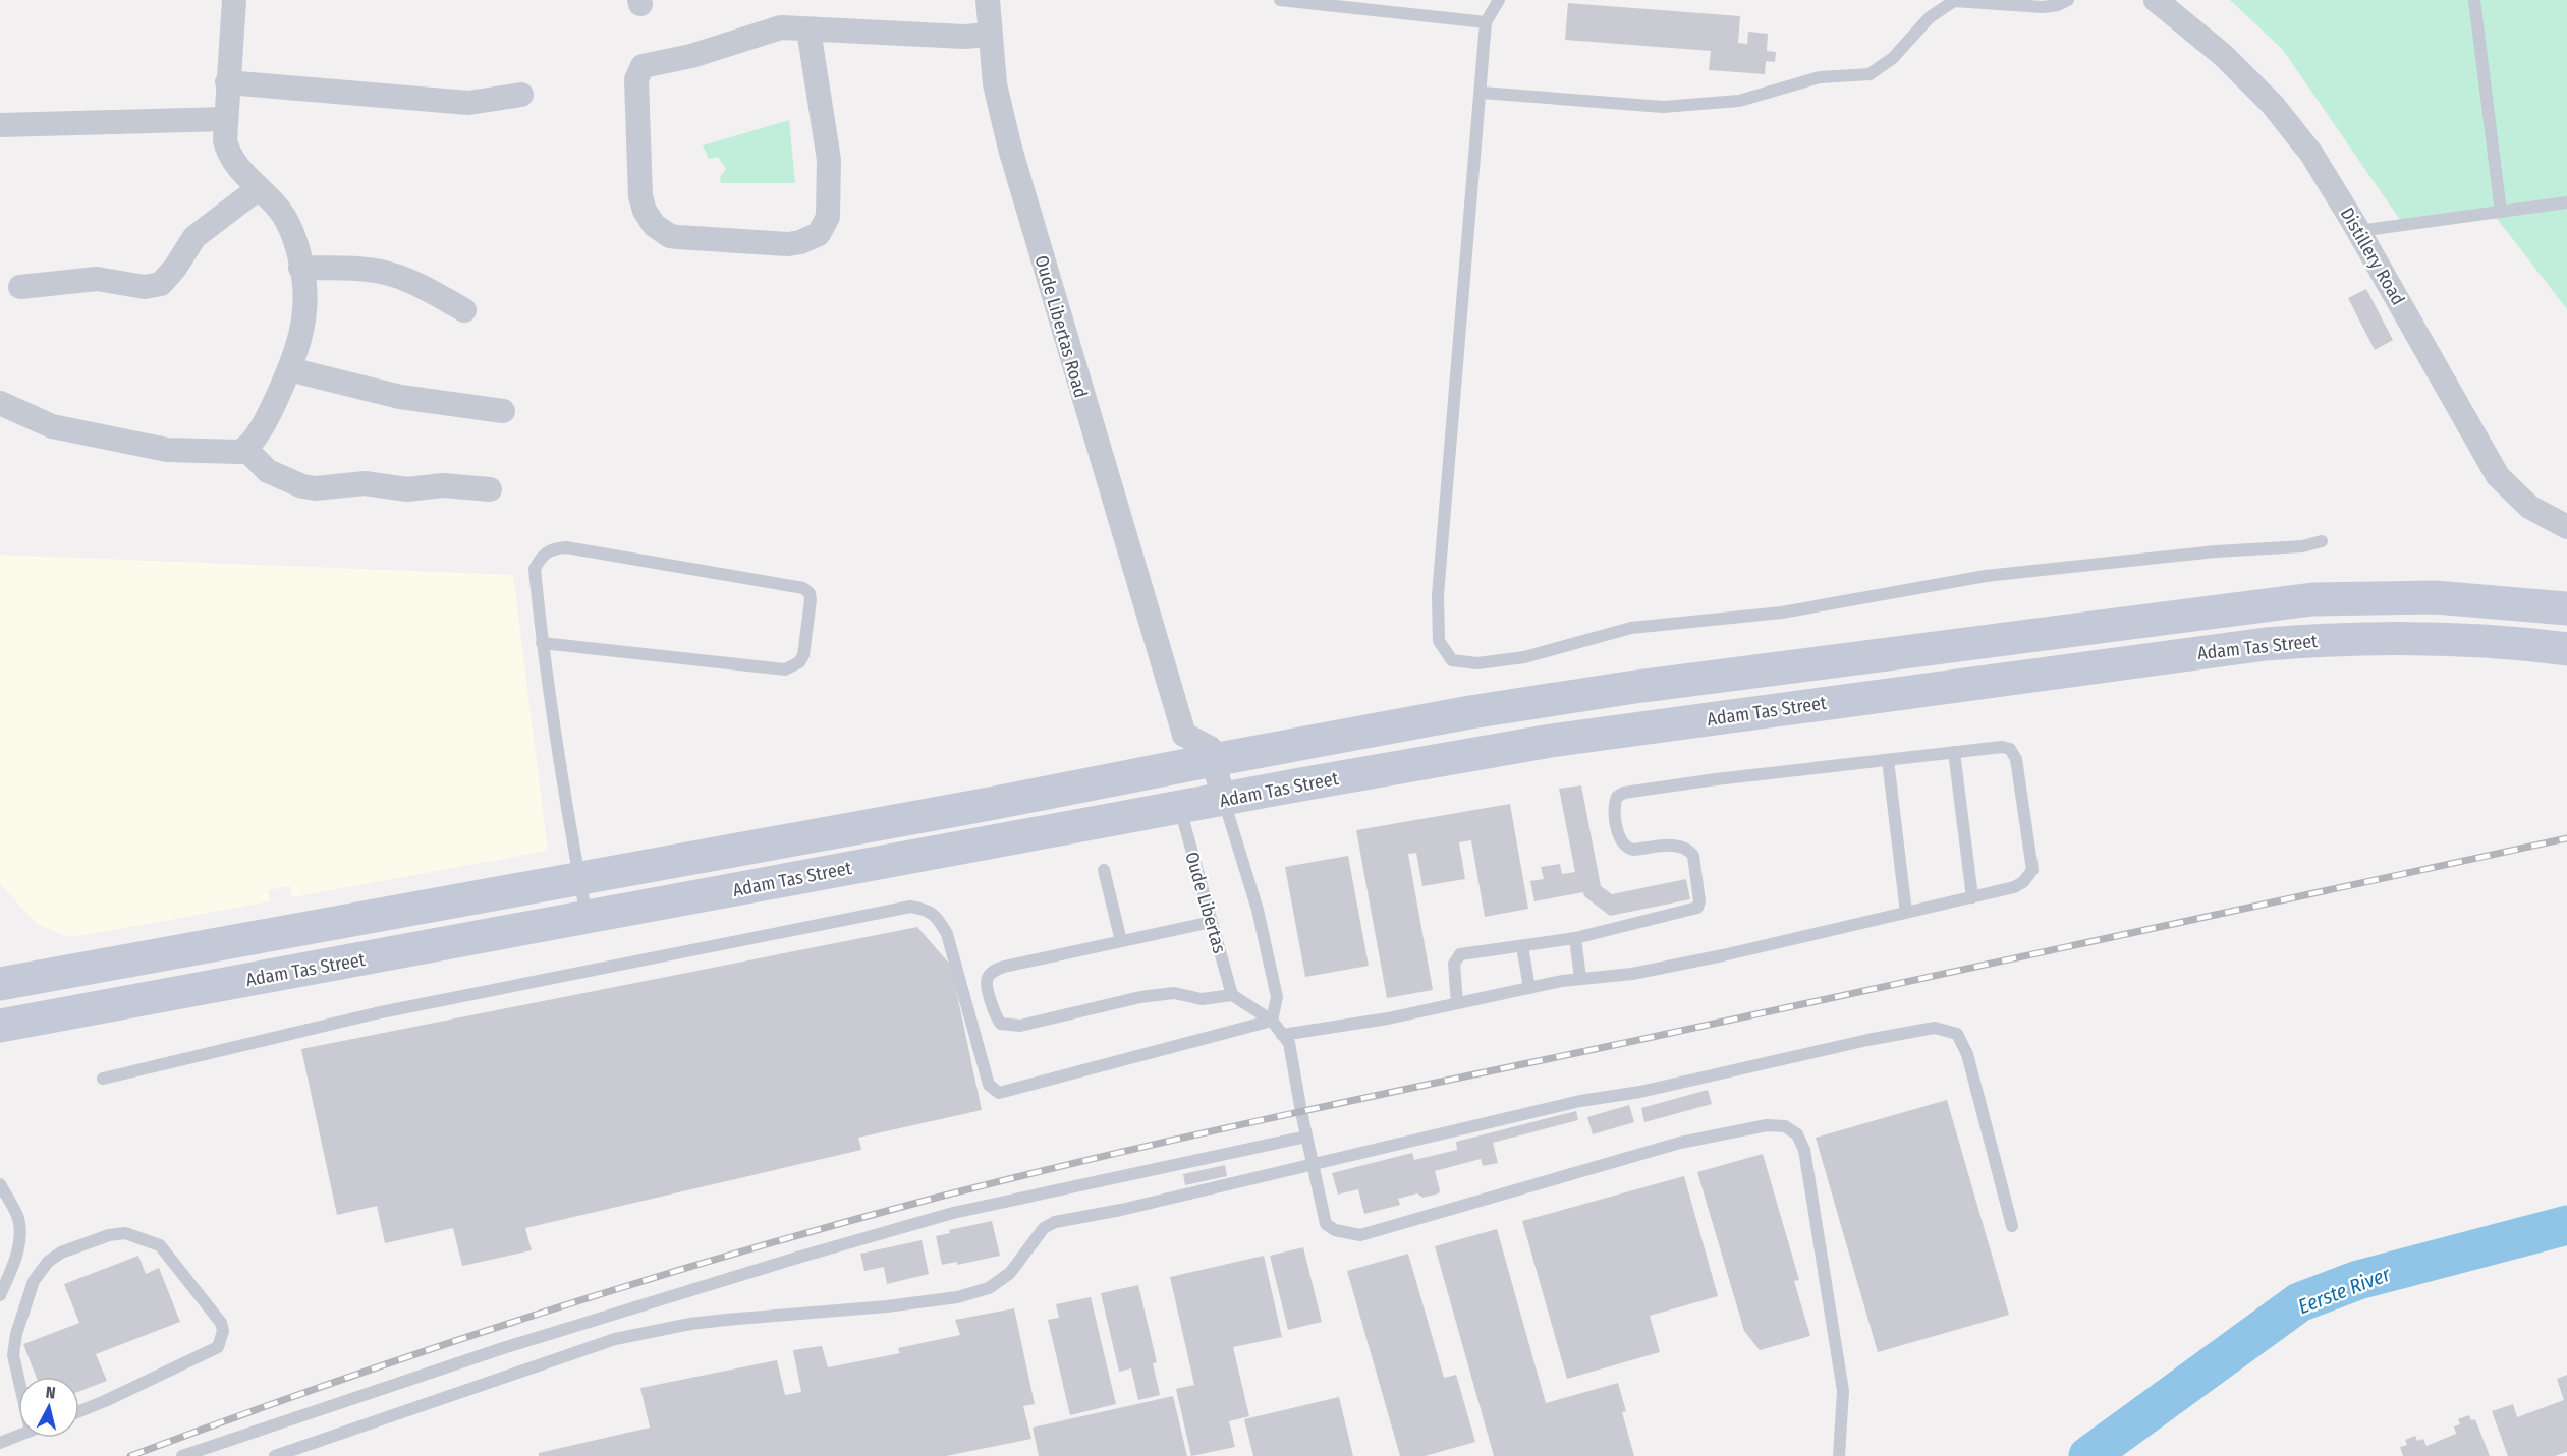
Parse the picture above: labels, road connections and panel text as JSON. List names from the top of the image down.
{
  "streets": {
    "main road": ["Adam Tas Street"],
    "street": ["Distillery Road", "Oude Libertas Road"],
    "lane": ["Oude Libertas"]
  },
  "crossings": [
    ["Adam Tas Street", "Oude Libertas"]
  ],
  "water": ["Eerste River"],
  "north": "top"
}
